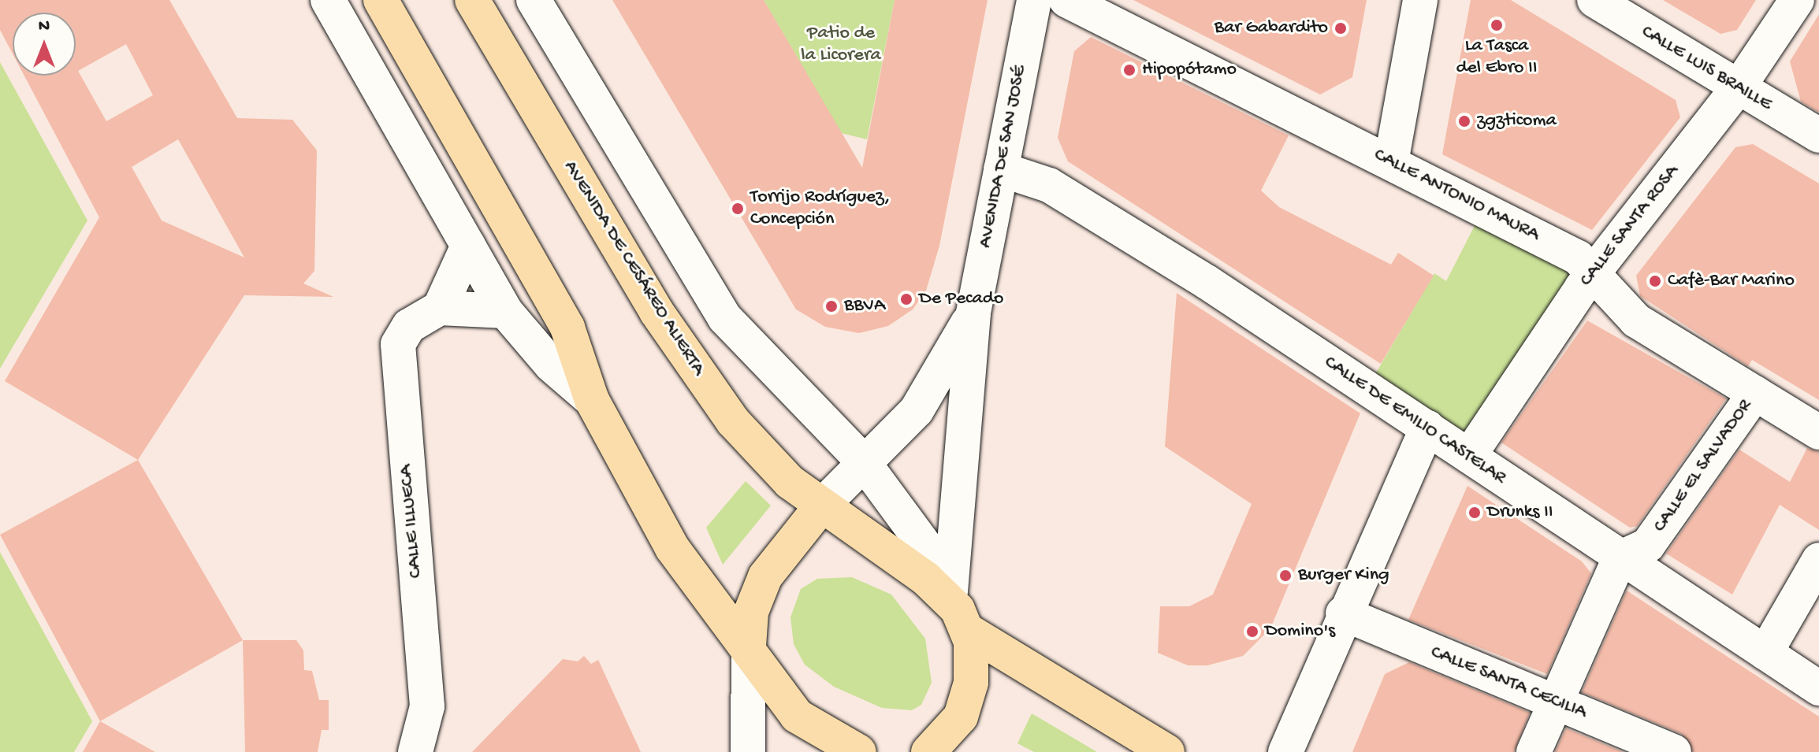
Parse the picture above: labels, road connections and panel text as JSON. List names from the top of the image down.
{
  "streets": {
    "main road": ["AVENIDA DE SAN JOSÉ", "AVENIDA DE CESÁREO ALIERTA"],
    "street": [
      "CALLE LUIS BRAILLE",
      "CALLE ANTONIO MAURA",
      "CALLE SANTA ROSA",
      "CALLE DE EMILIO CASTELAR",
      "CALLE EL SALVADOR",
      "CALLE ILLUECA",
      "CALLE SANTA CECILIA"
    ]
  },
  "crossings": [
    ["CALLE LUIS BRAILLE", "CALLE SANTA ROSA"],
    ["AVENIDA DE SAN JOSÉ", "AVENIDA DE CESÁREO ALIERTA"],
    ["AVENIDA DE SAN JOSÉ", "CALLE DE EMILIO CASTELAR"],
    ["CALLE ANTONIO MAURA", "CALLE SANTA ROSA"],
    ["CALLE ANTONIO MAURA", "CALLE EL SALVADOR"],
    ["CALLE SANTA ROSA", "CALLE DE EMILIO CASTELAR"],
    ["CALLE DE EMILIO CASTELAR", "CALLE EL SALVADOR"]
  ],
  "parks": ["Patio de la Licorera"],
  "places": [
    "La Tasca del Ebro II",
    "Bar Gabardito",
    "Hipopótamo",
    "zgzticoma",
    "Torrijo Rodríguez, Concepción",
    "Cafè-Bar Marino",
    "De Pecado",
    "BBVA",
    "Drunks II",
    "Burger King",
    "Domino's"
  ],
  "north": "top"
}
